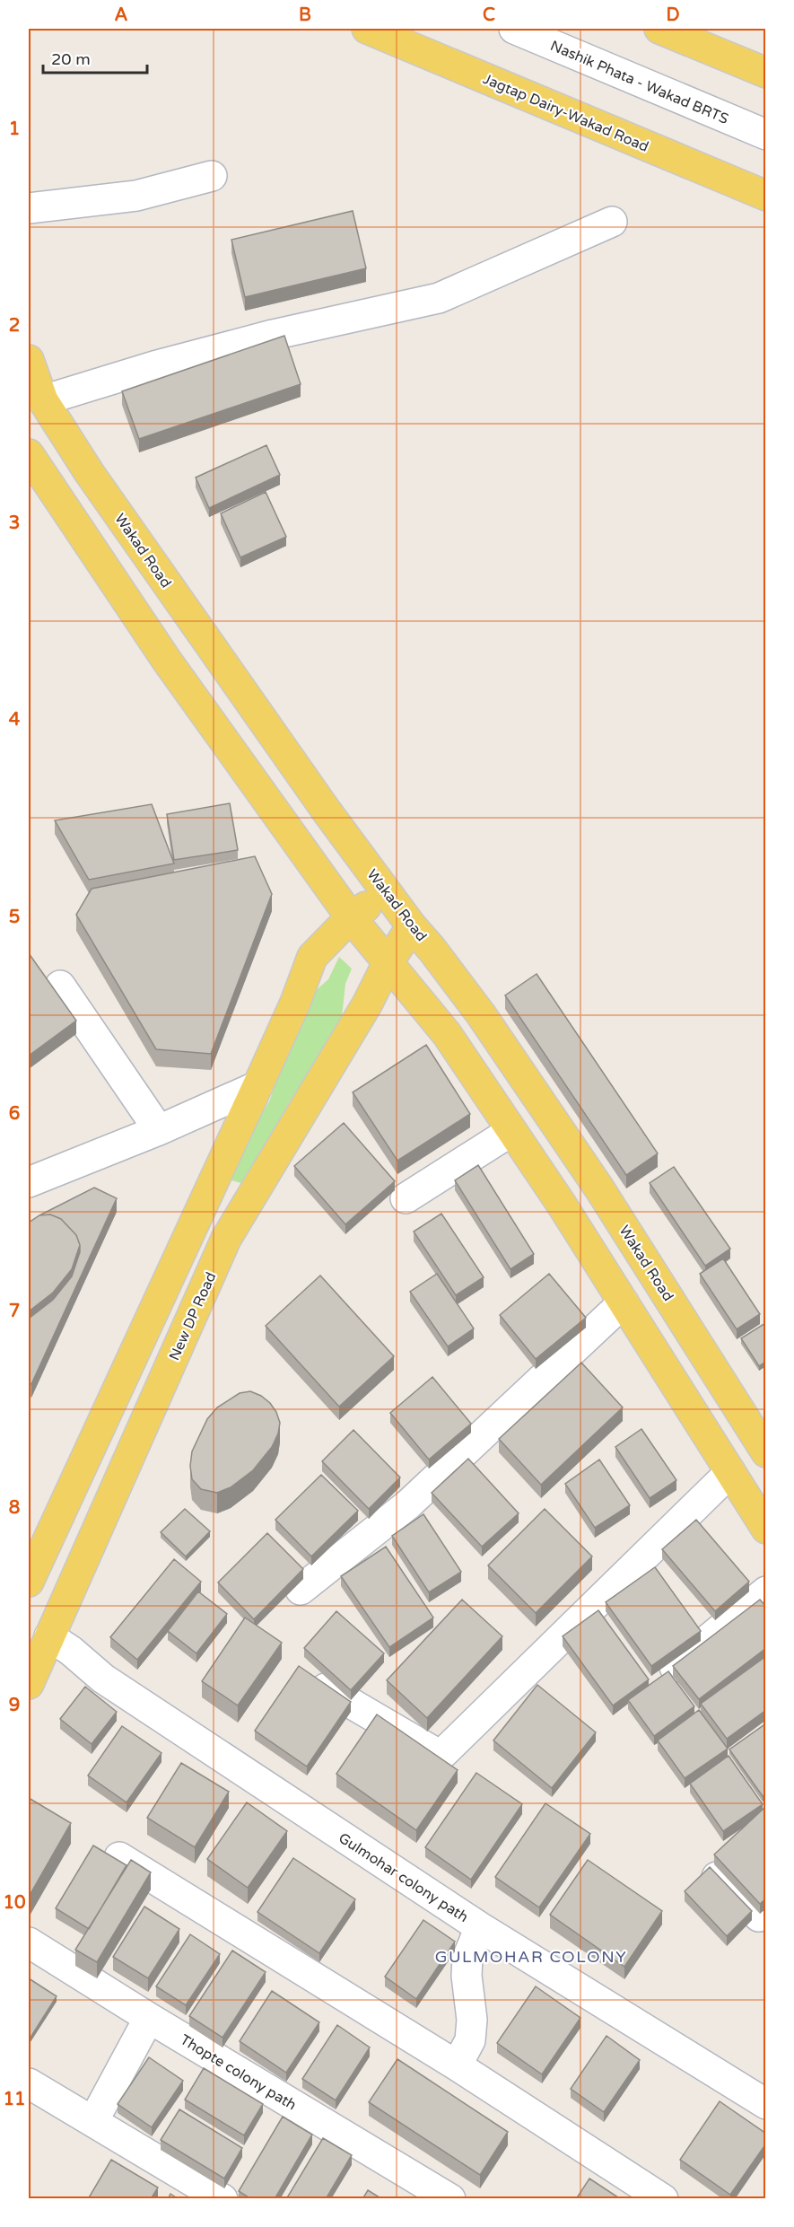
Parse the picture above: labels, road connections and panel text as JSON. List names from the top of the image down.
{
  "streets": {
    "main road": ["Jagtap Dairy-Wakad Road", "Wakad Road", "New DP Road"],
    "street": ["Nashik Phata - Wakad BRTS", "Gulmohar colony path", "Thopte colony path"]
  },
  "crossings": [
    ["Wakad Road", "New DP Road"],
    ["New DP Road", "Gulmohar colony path"]
  ],
  "districts": ["GULMOHAR COLONY"],
  "scale_bar": "20 m",
  "grid": {
    "columns": [
      "A",
      "B",
      "C",
      "D"
    ],
    "rows": [
      "1",
      "2",
      "3",
      "4",
      "5",
      "6",
      "7",
      "8",
      "9",
      "10",
      "11"
    ]
  }
}
